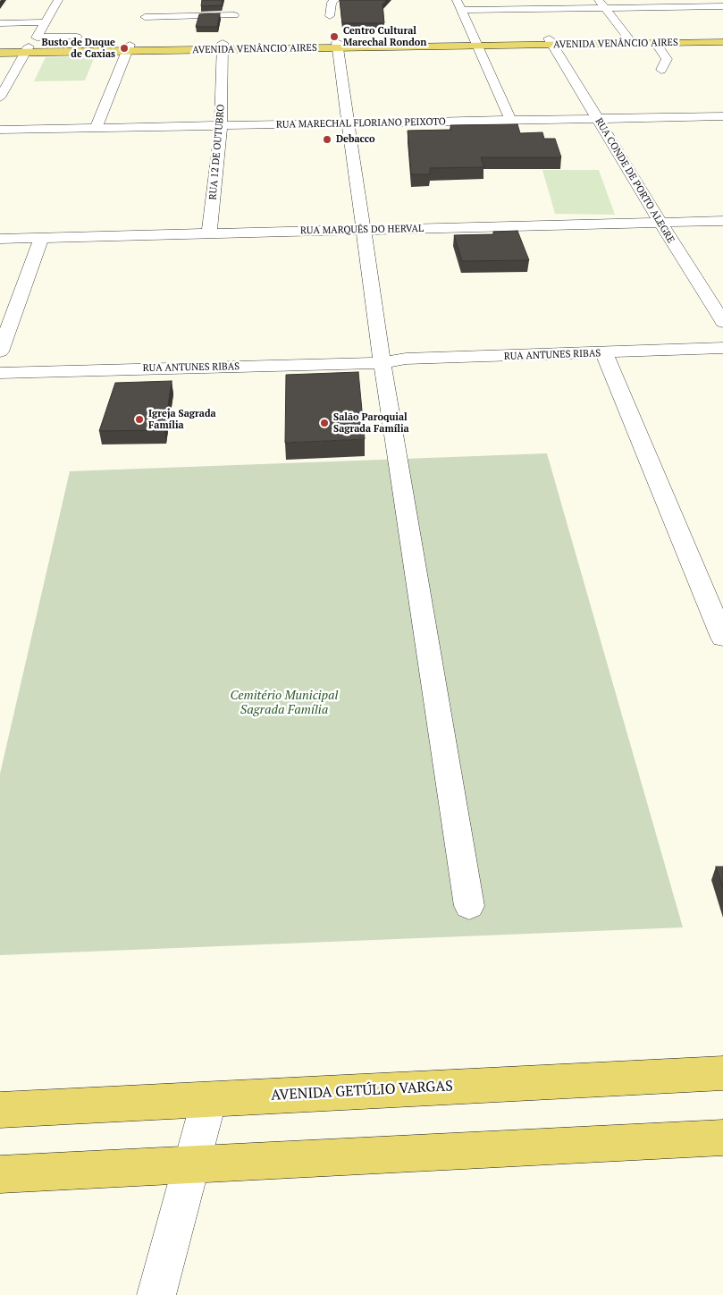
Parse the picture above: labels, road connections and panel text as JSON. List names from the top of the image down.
{
  "streets": {
    "main road": ["AVENIDA VENÂNCIO AIRES", "AVENIDA GETÚLIO VARGAS"],
    "street": [
      "RUA MARECHAL FLORIANO PEIXOTO",
      "RUA 12 DE OUTUBRO",
      "RUA CONDE DE PORTO ALEGRE",
      "RUA MARQUÊS DO HERVAL",
      "RUA ANTUNES RIBAS"
    ]
  },
  "crossings": [
    ["AVENIDA VENÂNCIO AIRES", "RUA 12 DE OUTUBRO"],
    ["AVENIDA VENÂNCIO AIRES", "RUA CONDE DE PORTO ALEGRE"],
    ["RUA MARECHAL FLORIANO PEIXOTO", "RUA 12 DE OUTUBRO"],
    ["RUA MARECHAL FLORIANO PEIXOTO", "RUA CONDE DE PORTO ALEGRE"],
    ["RUA 12 DE OUTUBRO", "RUA MARQUÊS DO HERVAL"],
    ["RUA CONDE DE PORTO ALEGRE", "RUA MARQUÊS DO HERVAL"]
  ],
  "parks": ["Cemitério Municipal Sagrada Família"],
  "places": [
    "Centro Cultural Marechal Rondon",
    "Busto de Duque de Caxias",
    "Debacco",
    "Igreja Sagrada Família",
    "Salão Paroquial Sagrada Família"
  ]
}
